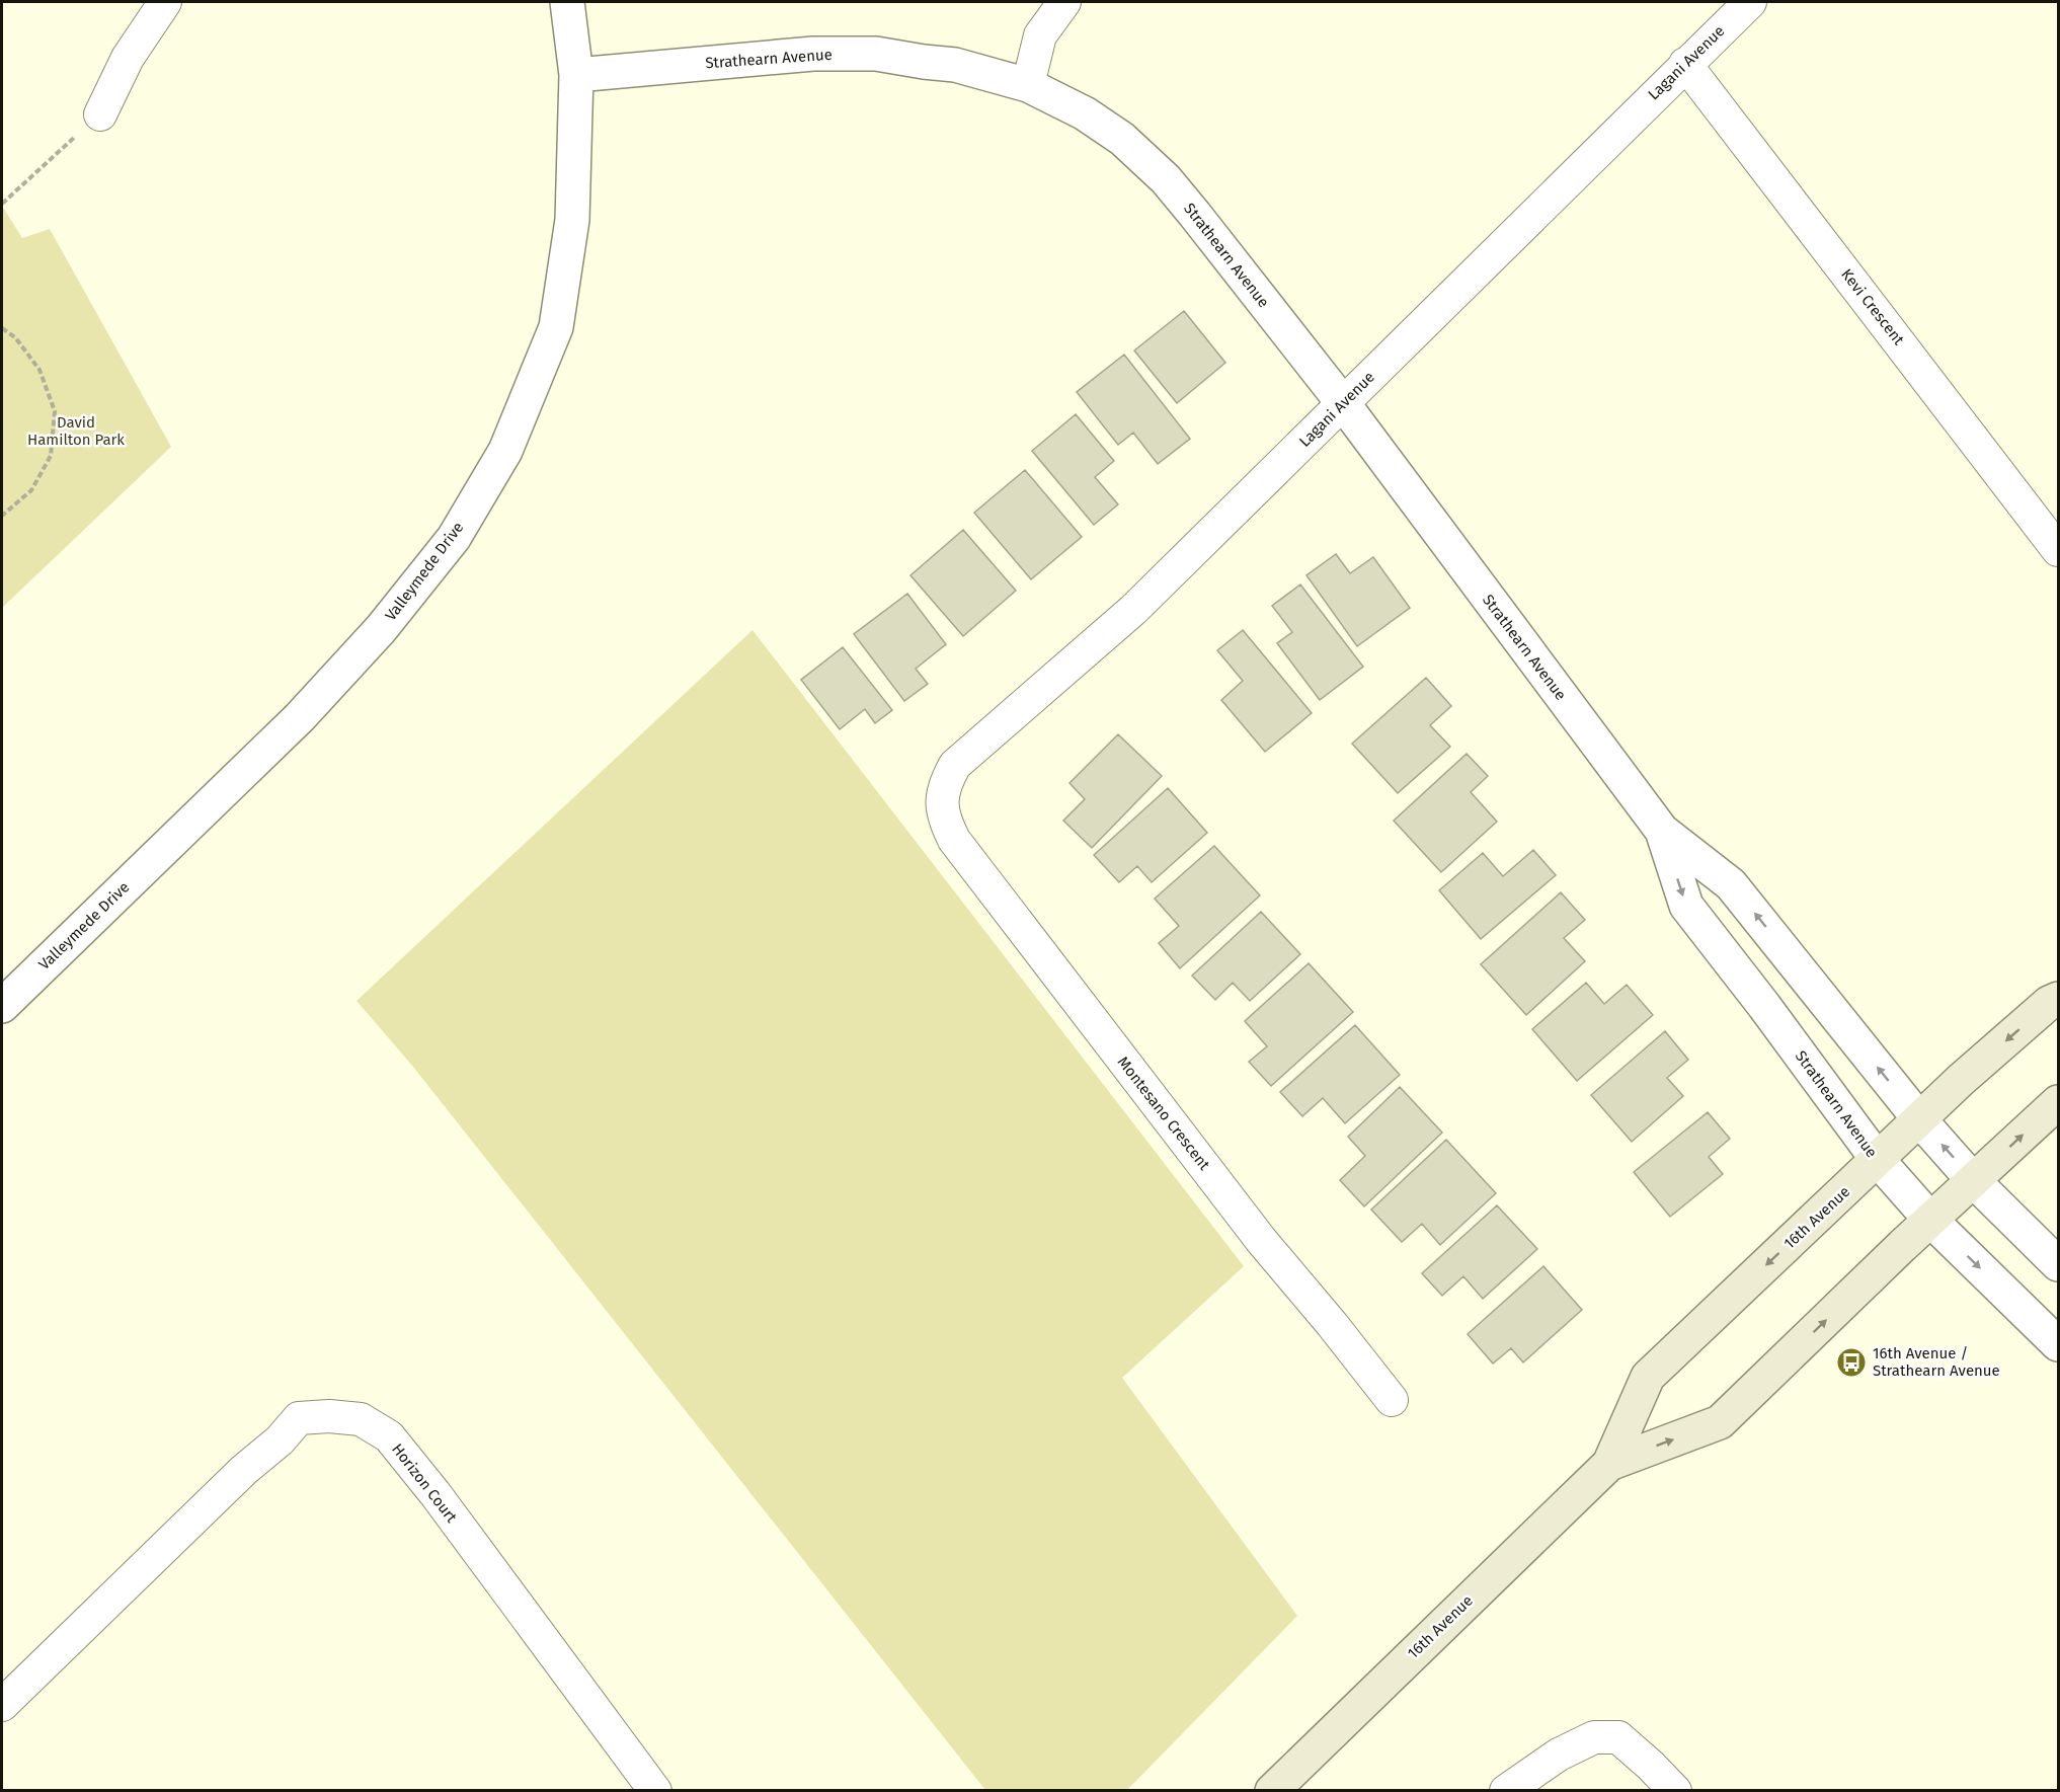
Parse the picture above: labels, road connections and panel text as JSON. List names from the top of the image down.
{
  "streets": {
    "main road": ["16th Avenue"],
    "street": [
      "Strathearn Avenue",
      "Lagani Avenue",
      "Kevi Crescent",
      "Valleymede Drive",
      "Montesano Crescent",
      "Horizon Court"
    ]
  },
  "crossings": [
    ["Strathearn Avenue", "Lagani Avenue"],
    ["Strathearn Avenue", "Valleymede Drive"],
    ["Strathearn Avenue", "16th Avenue"],
    ["Lagani Avenue", "Kevi Crescent"],
    ["Lagani Avenue", "Montesano Crescent"]
  ],
  "parks": ["David Hamilton Park"],
  "places": {
    "bus stop": ["16th Avenue / Strathearn Avenue"]
  }
}
